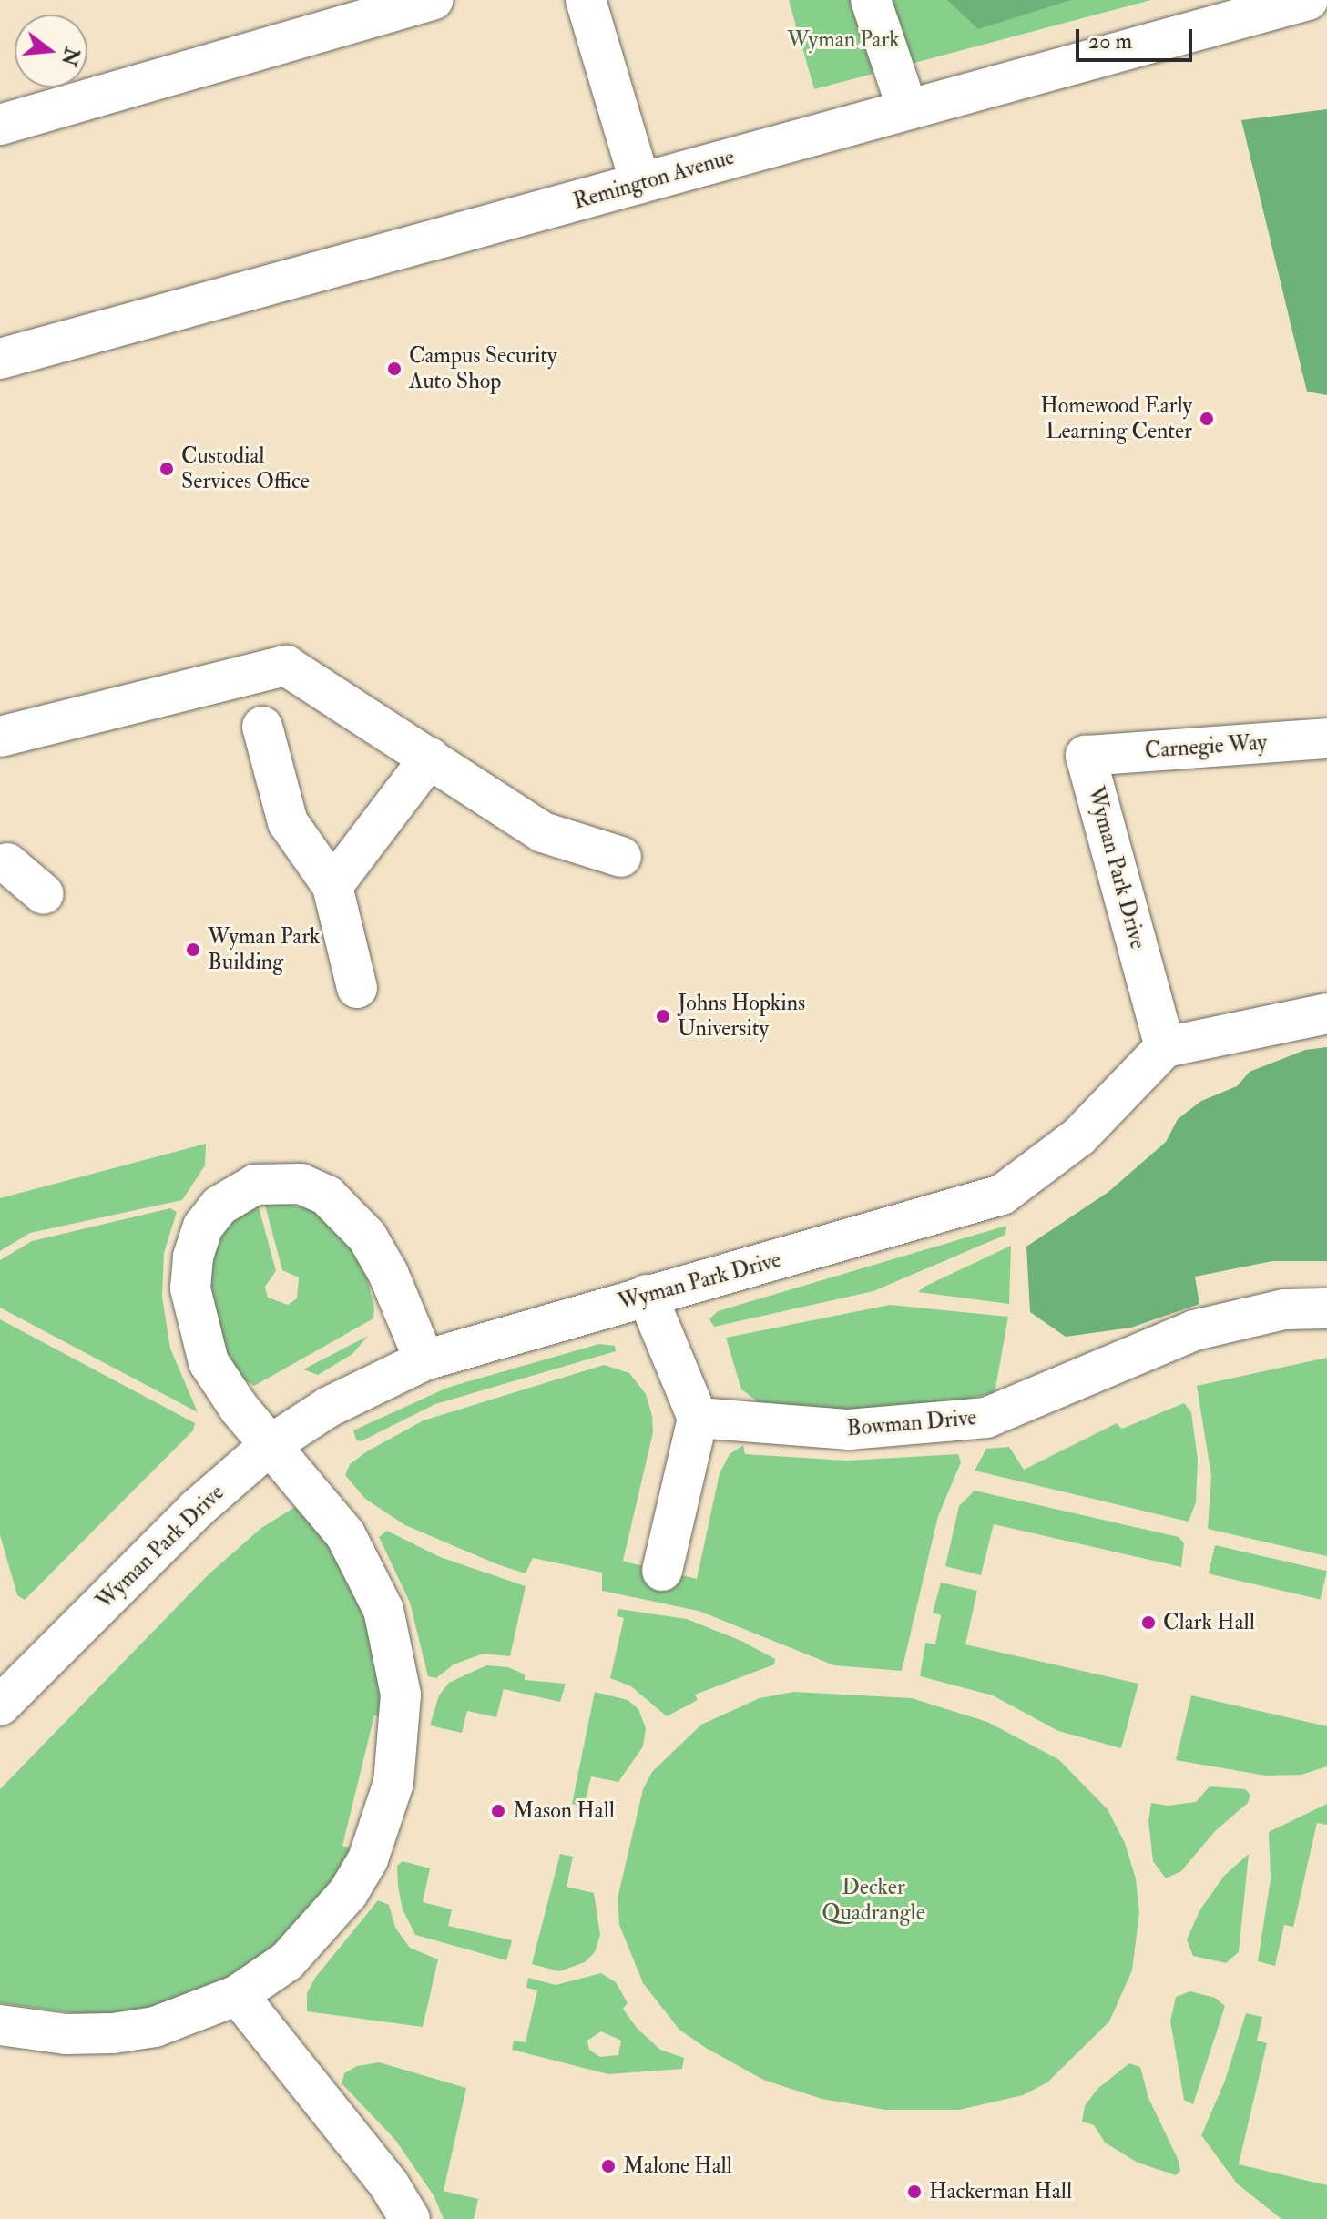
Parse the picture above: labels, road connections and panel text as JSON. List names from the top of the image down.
{
  "streets": {
    "street": [
      "Remington Avenue",
      "Carnegie Way",
      "Wyman Park Drive",
      "Bowman Drive"
    ]
  },
  "crossings": [
    ["Carnegie Way", "Wyman Park Drive"]
  ],
  "parks": ["Wyman Park", "Decker Quadrangle"],
  "places": [
    "Campus Security Auto Shop",
    "Homewood Early Learning Center",
    "Custodial Services Office",
    "Wyman Park Building",
    "Johns Hopkins University",
    "Clark Hall",
    "Mason Hall",
    "Malone Hall",
    "Hackerman Hall"
  ],
  "scale_bar": "20 m",
  "north": "right"
}
